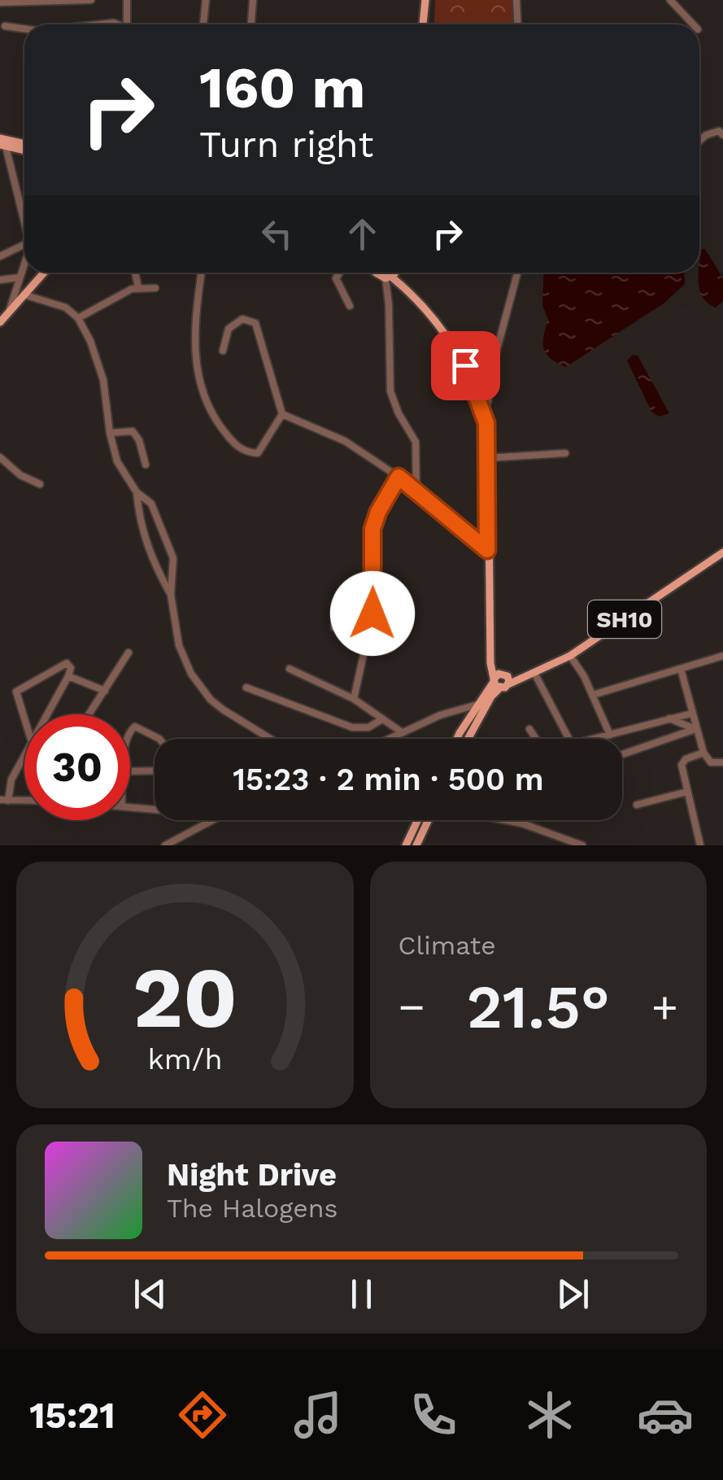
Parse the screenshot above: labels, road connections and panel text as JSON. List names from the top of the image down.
{
  "streets": {
    "main road": ["SH10"]
  },
  "page": {
    "turn": ["160 m", "Turn right"],
    "limit": "30",
    "trip": "15:23 · 2 min · 500 m",
    "tile": "Climate",
    "heat": ["−", "21.5°", "+"],
    "song": ["Night Drive", "The Halogens"],
    "tabs": "15:21",
    "gauge": ["20", "km/h"]
  }
}
